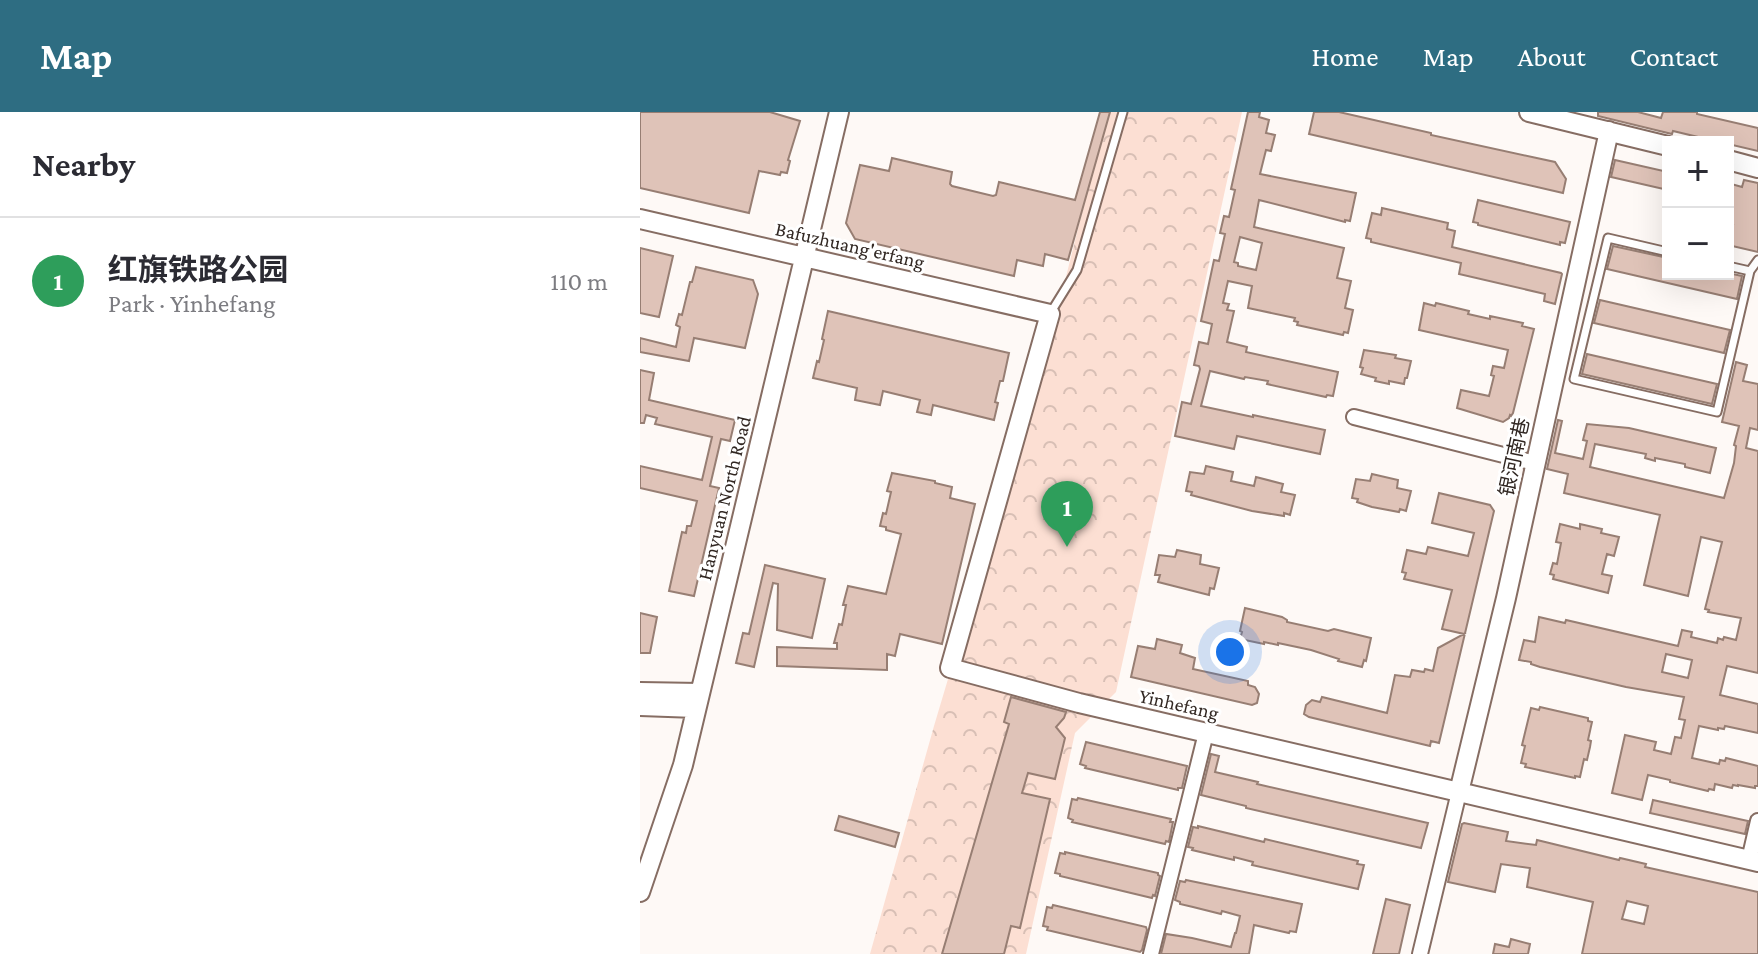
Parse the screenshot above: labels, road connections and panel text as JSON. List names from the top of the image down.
{
  "streets": {
    "street": [
      "Bafuzhuang'erfang",
      "银河南巷",
      "Hanyuan North Road",
      "Yinhefang"
    ]
  },
  "crossings": [
    ["Bafuzhuang'erfang", "Hanyuan North Road"],
    ["Bafuzhuang'erfang", "Yinhefang"],
    ["银河南巷", "Yinhefang"]
  ],
  "page": {
    "header": "Map",
    "nav": [
      "Home",
      "Map",
      "About",
      "Contact"
    ],
    "heading": "Nearby",
    "map_buttons": ["+", "−"],
    "list": [
      {
        "mark": "1",
        "name": "红旗铁路公园",
        "note": "Park · Yinhefang",
        "value": "110 m"
      }
    ],
    "pins": "1"
  }
}
